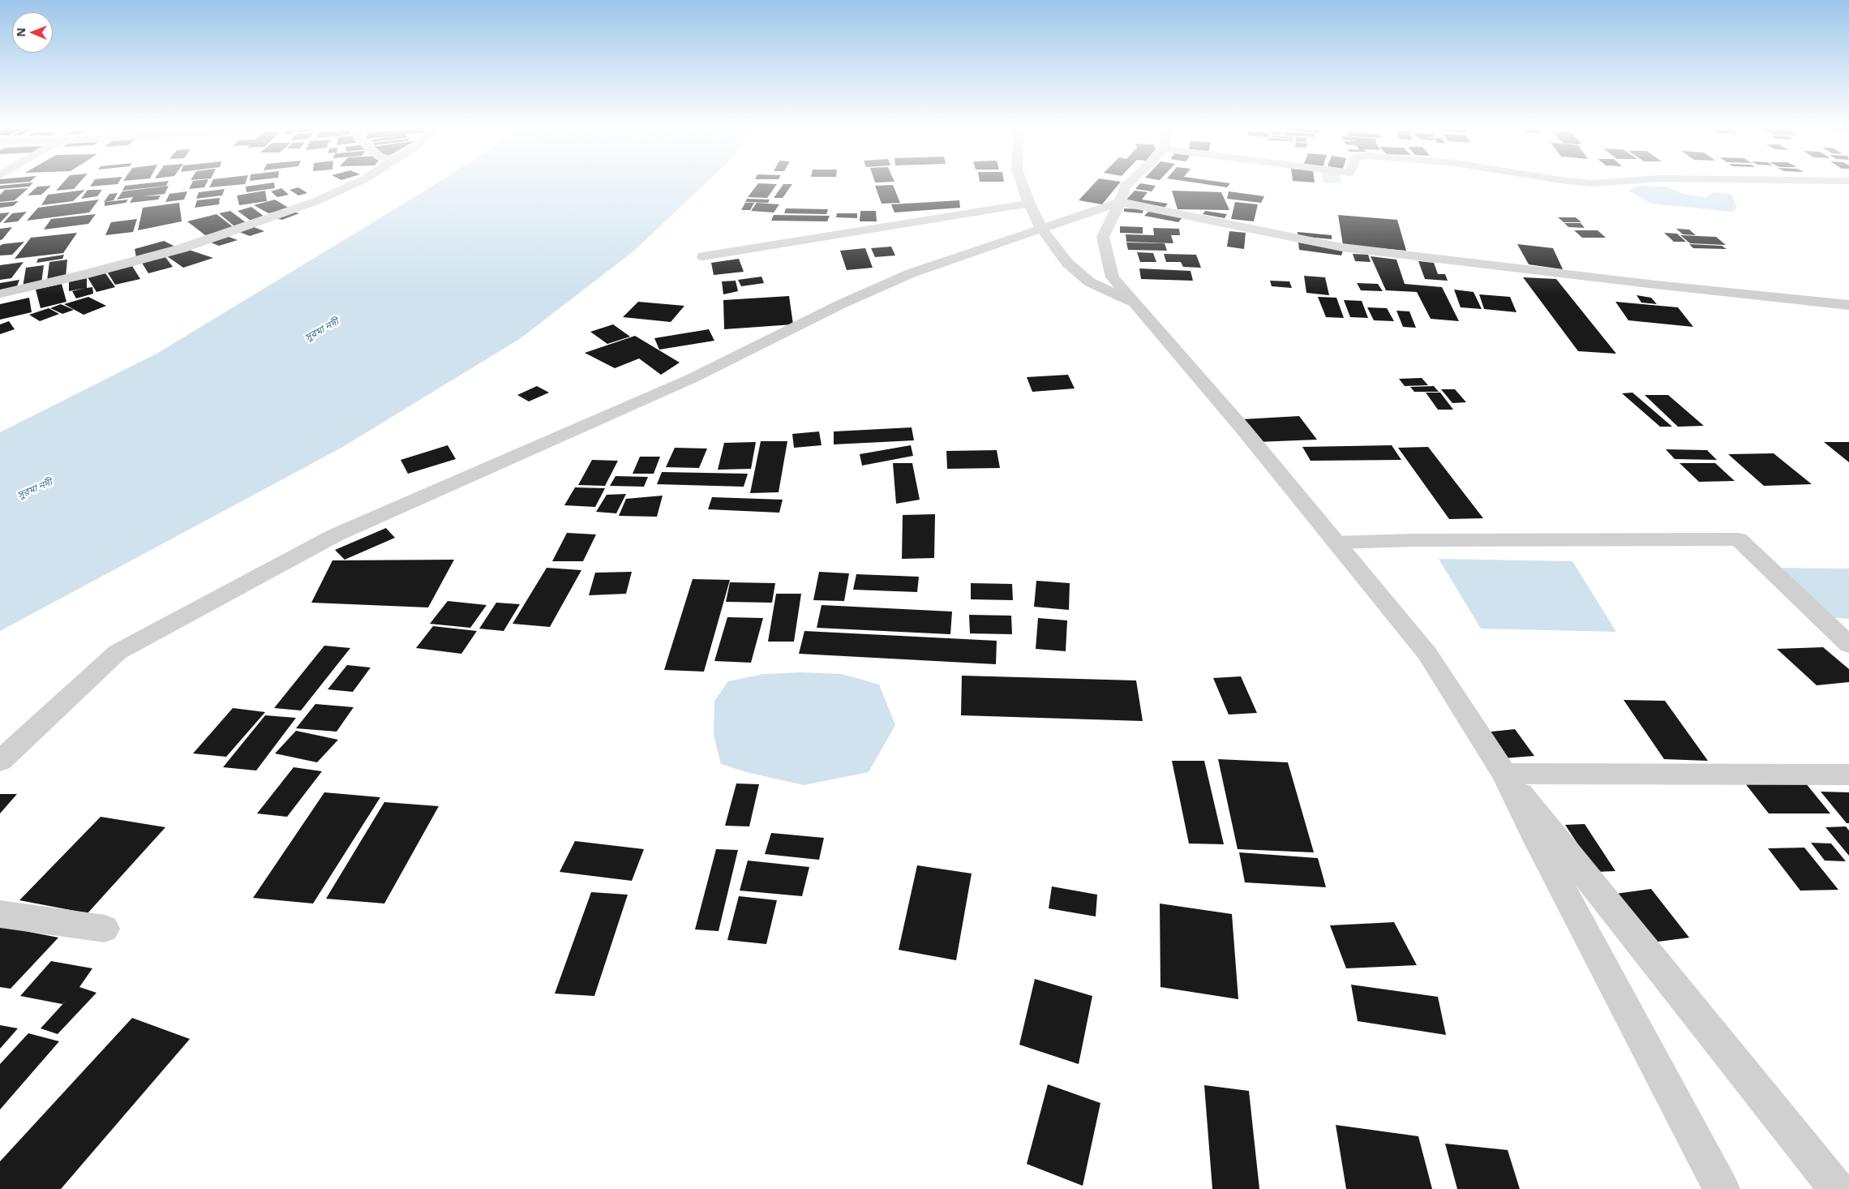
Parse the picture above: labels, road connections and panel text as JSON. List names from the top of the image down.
{
  "water": ["সুরমা নদী"],
  "north": "left"
}
